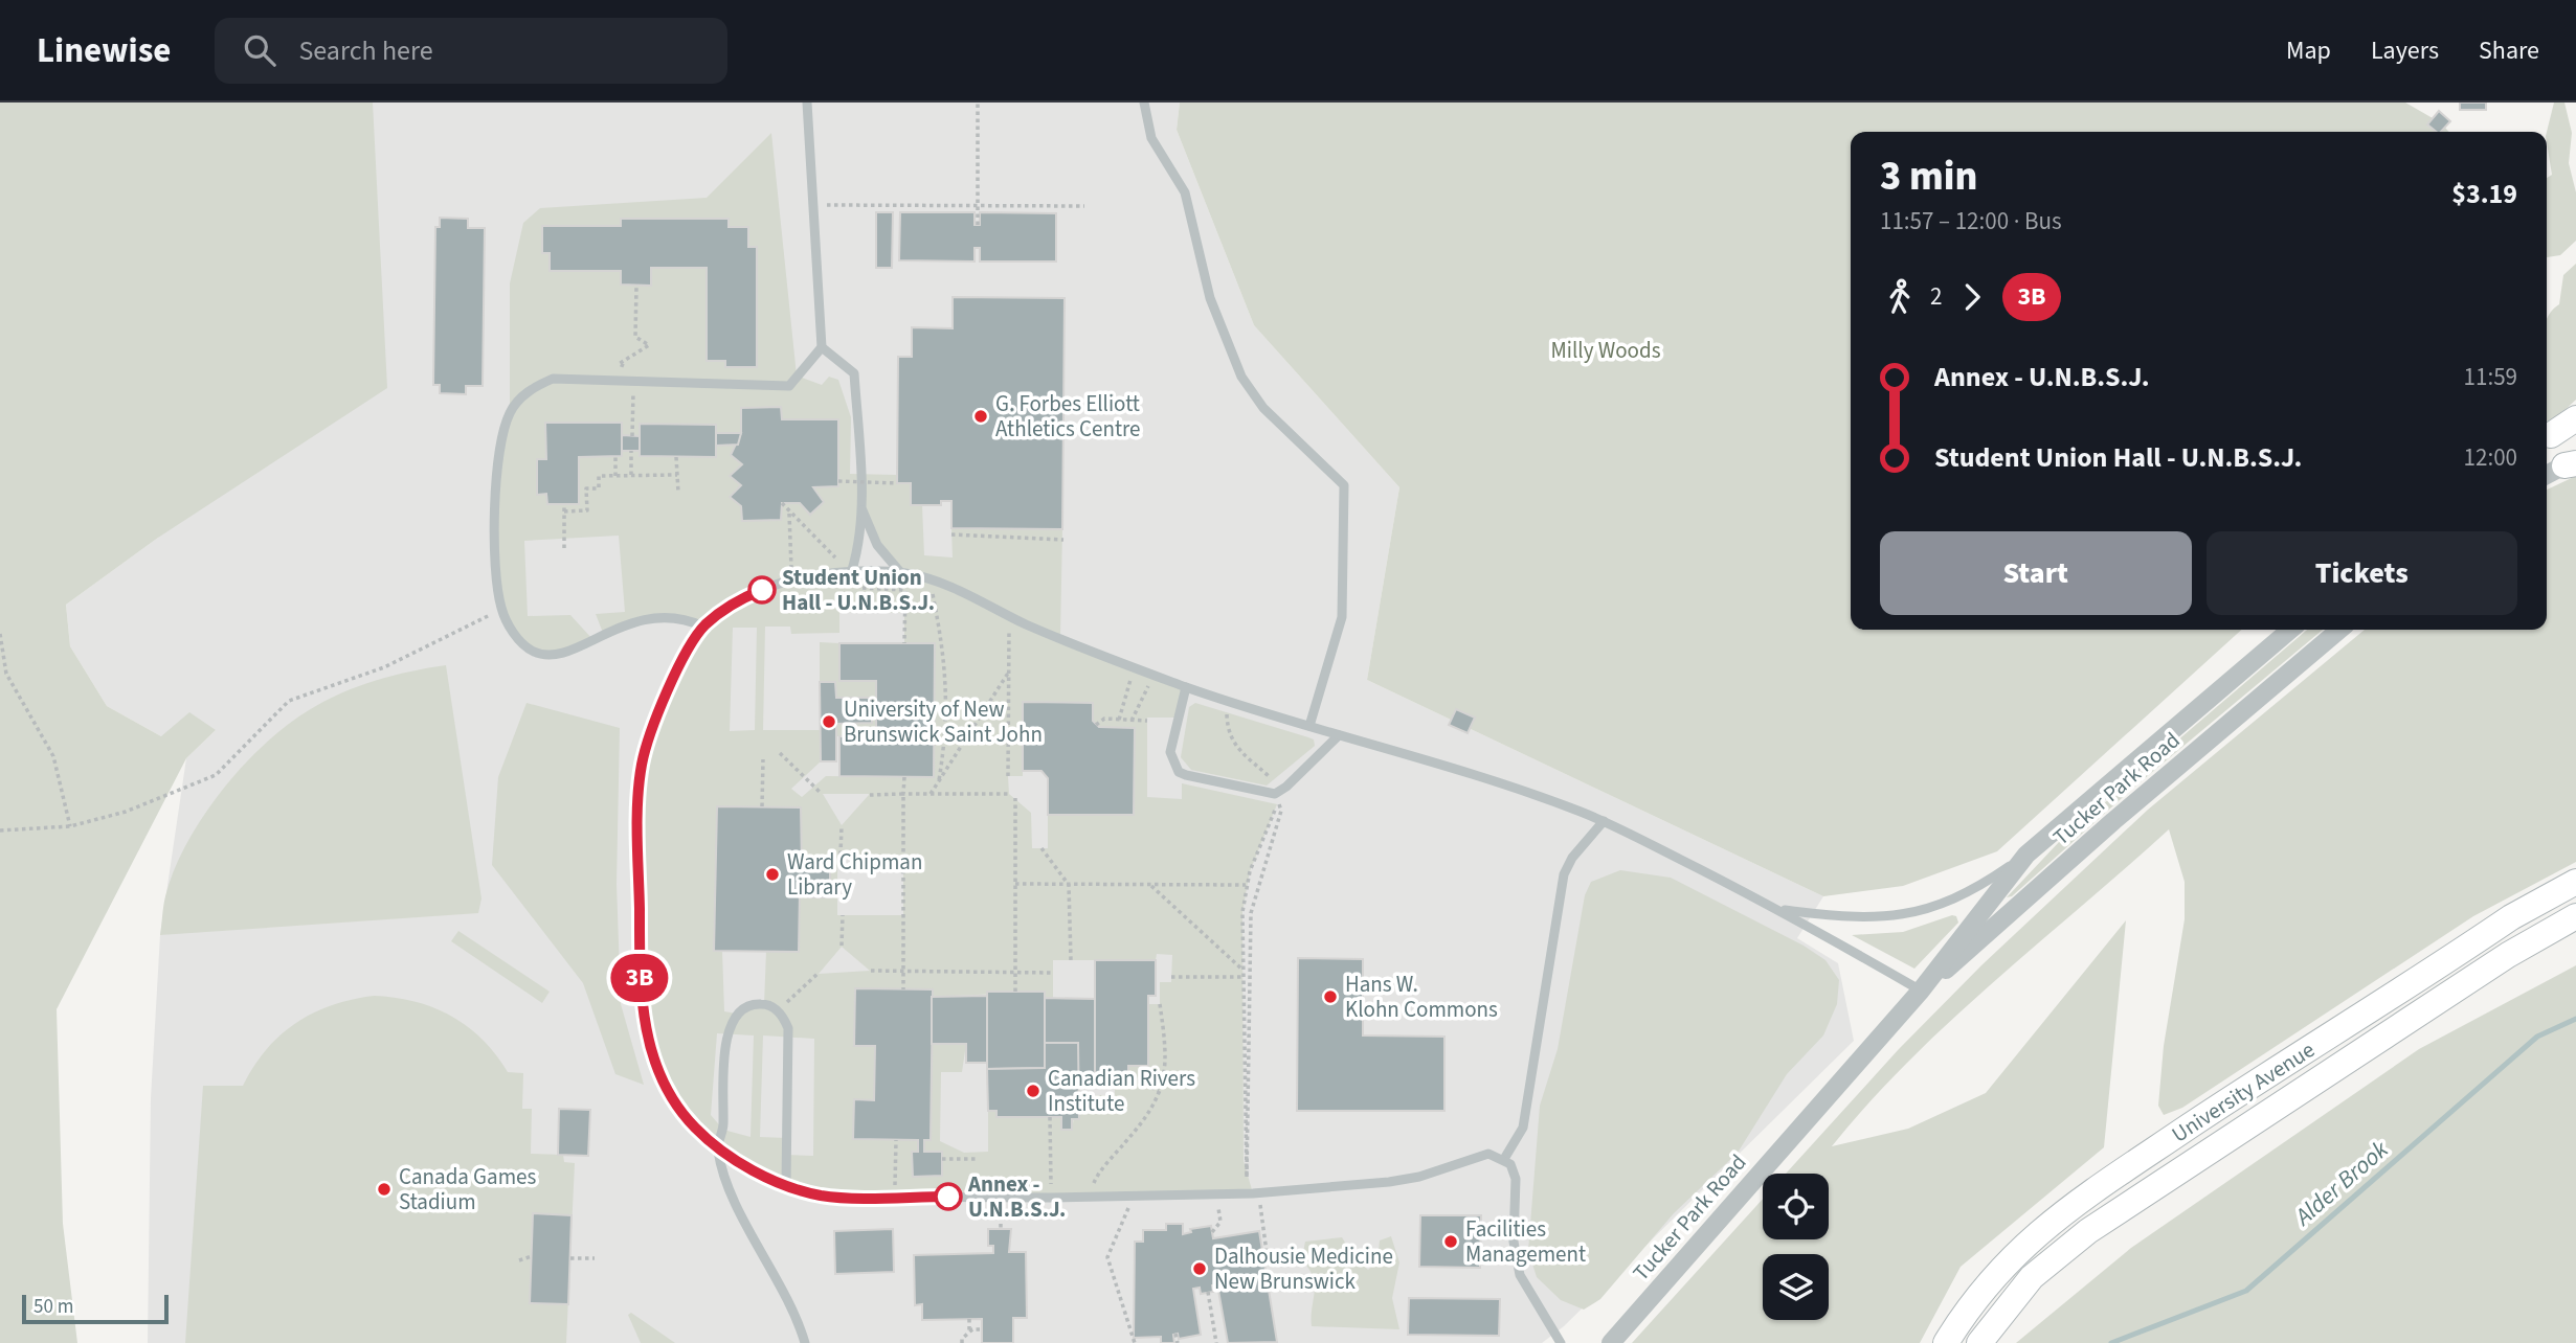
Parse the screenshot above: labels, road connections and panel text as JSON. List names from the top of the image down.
{
  "streets": {
    "main road": ["University Avenue"],
    "street": ["Tucker Park Road"]
  },
  "water": ["Alder Brook"],
  "parks": ["Milly Woods"],
  "places": [
    "G. Forbes Elliott Athletics Centre",
    "Student Union Hall - U.N.B.S.J.",
    "University of New Brunswick Saint John",
    "Ward Chipman Library",
    "Hans W. Klohn Commons",
    "Canadian Rivers Institute",
    "Canada Games Stadium",
    "Annex - U.N.B.S.J.",
    "Facilities Management",
    "Dalhousie Medicine New Brunswick"
  ],
  "lines": ["bus line 3B"],
  "scale_bar": "50 m",
  "page": {
    "header": "Linewise",
    "search": "Search here",
    "nav": ["Map", "Layers", "Share"],
    "on_map": "3B",
    "heading": ["3 min", "11:57 – 12:00 · Bus", "$3.19"],
    "legs": ["2", "3B"],
    "list": [
      {
        "name": "Annex - U.N.B.S.J.",
        "value": "11:59"
      },
      {
        "name": "Student Union Hall - U.N.B.S.J.",
        "value": "12:00"
      }
    ],
    "buttons": ["Start", "Tickets"],
    "scale": "50 m"
  }
}
